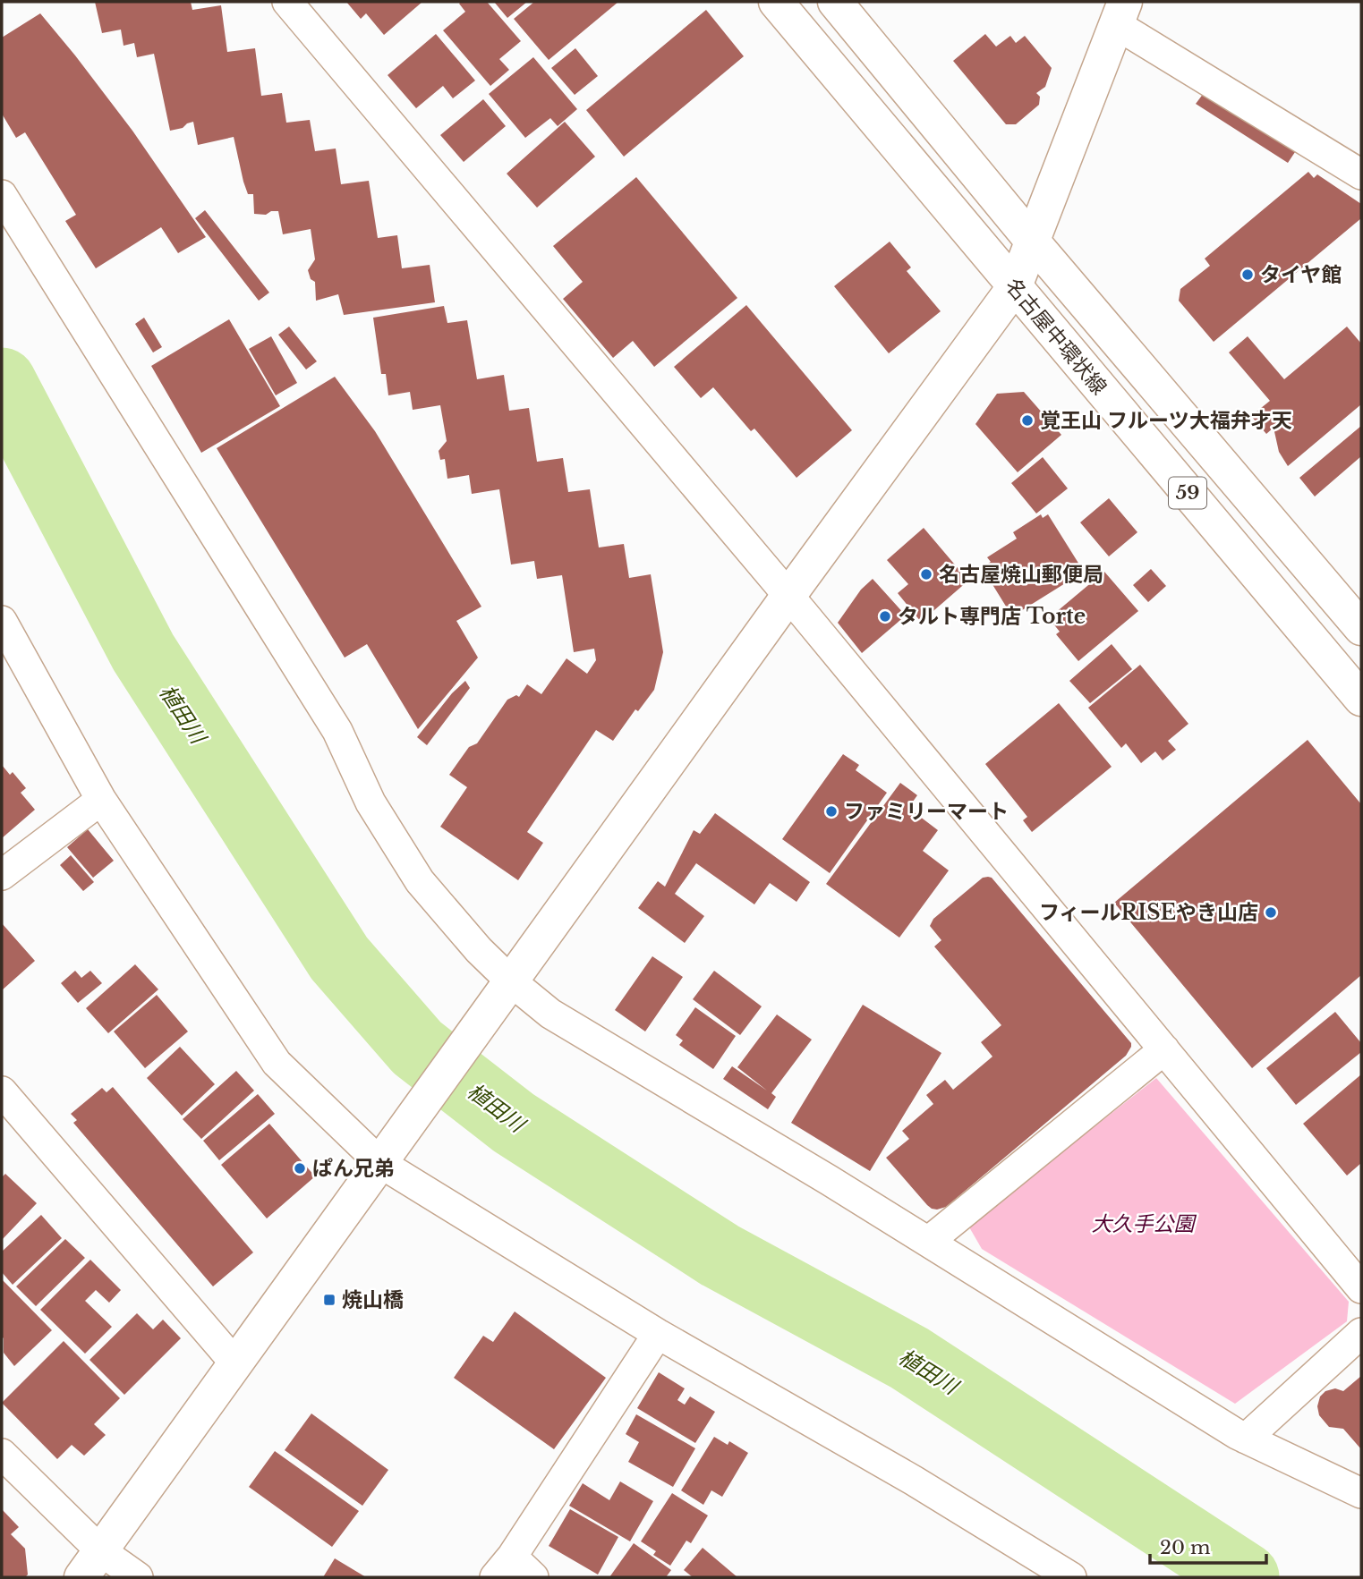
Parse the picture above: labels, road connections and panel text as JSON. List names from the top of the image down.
{
  "streets": {
    "street": ["名古屋中環状線", "59"]
  },
  "water": ["植田川"],
  "parks": ["大久手公園"],
  "places": {
    "other": [
      "タイヤ館",
      "覚王山 フルーツ大福弁才天",
      "名古屋焼山郵便局",
      "タルト専門店 Torte",
      "ファミリーマート",
      "フィールRISEやき山店",
      "ぱん兄弟"
    ],
    "transit": ["焼山橋"]
  },
  "scale_bar": "20 m"
}
